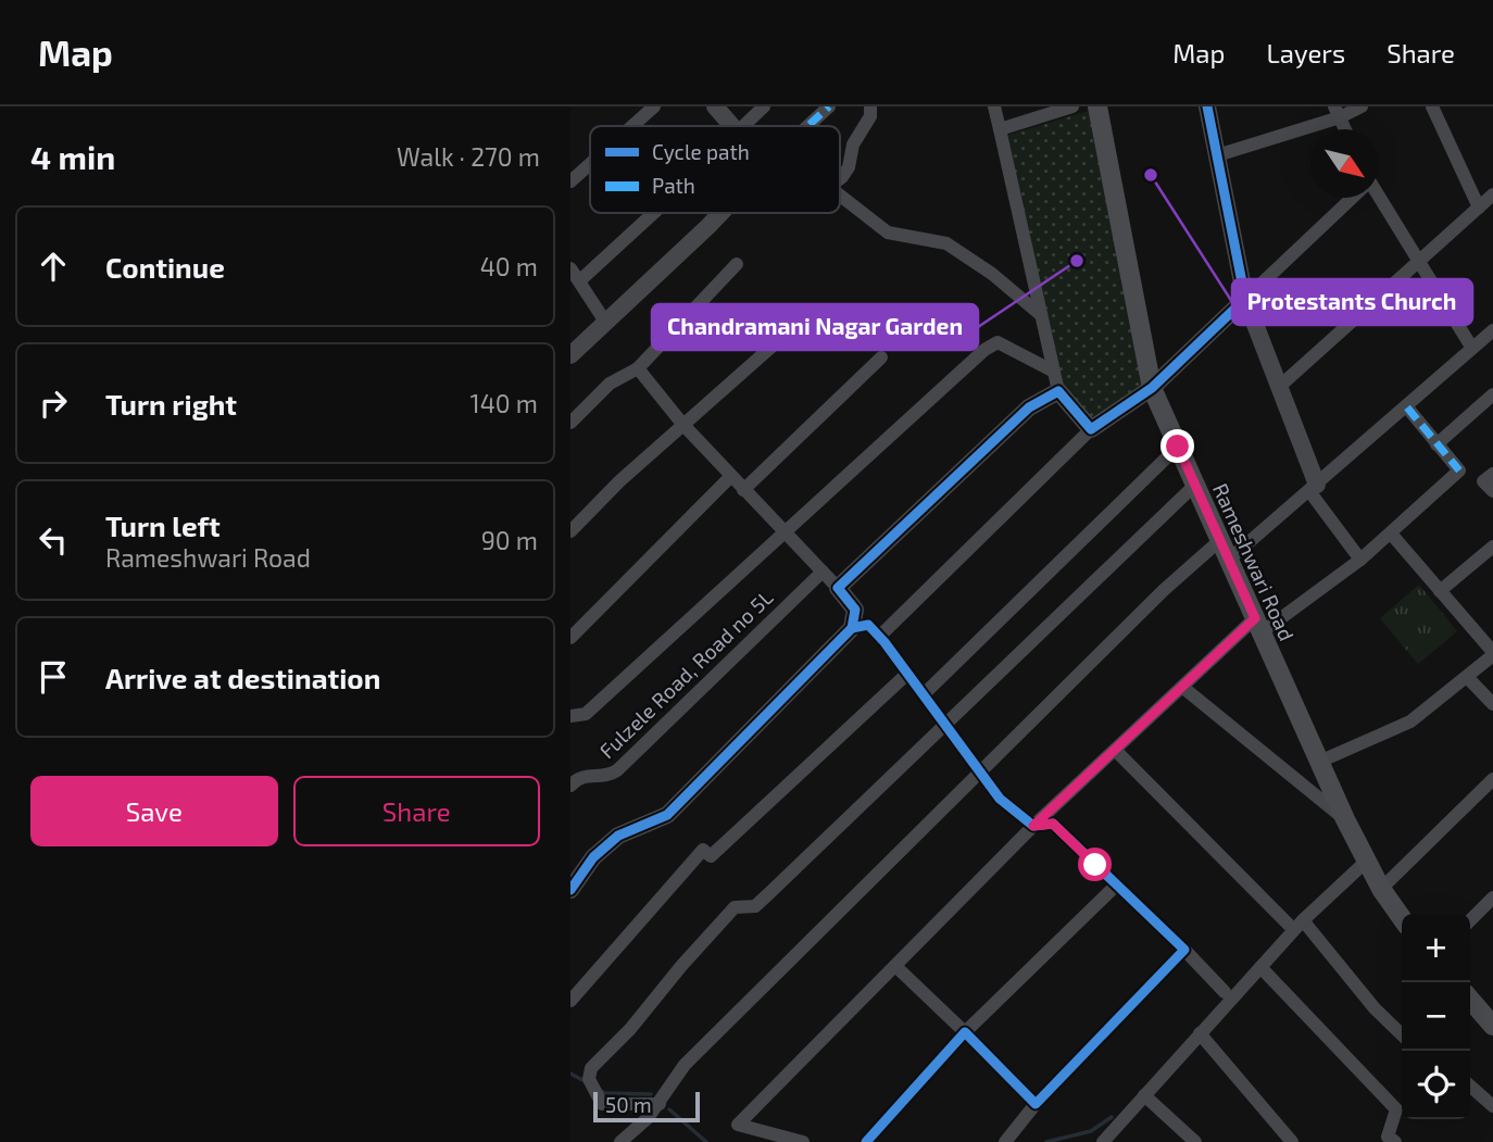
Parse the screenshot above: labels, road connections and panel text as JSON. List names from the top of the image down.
{
  "streets": {
    "main road": ["Rameshwari Road"],
    "street": ["Fulzele Road, Road no 5L"]
  },
  "places": ["Protestants Church", "Chandramani Nagar Garden"],
  "legend": ["Cycle path", "Path"],
  "scale_bar": "50 m",
  "north": "bottom right",
  "page": {
    "header": "Map",
    "nav": ["Map", "Layers", "Share"],
    "heading": ["4 min", "Walk · 270 m"],
    "list": [
      ["Continue", "40 m"],
      ["Turn right", "140 m"],
      ["Turn left", "Rameshwari Road", "90 m"],
      "Arrive at destination"
    ],
    "buttons": ["Save", "Share"],
    "map_buttons": ["+", "−"],
    "scale": "50 m"
  }
}
